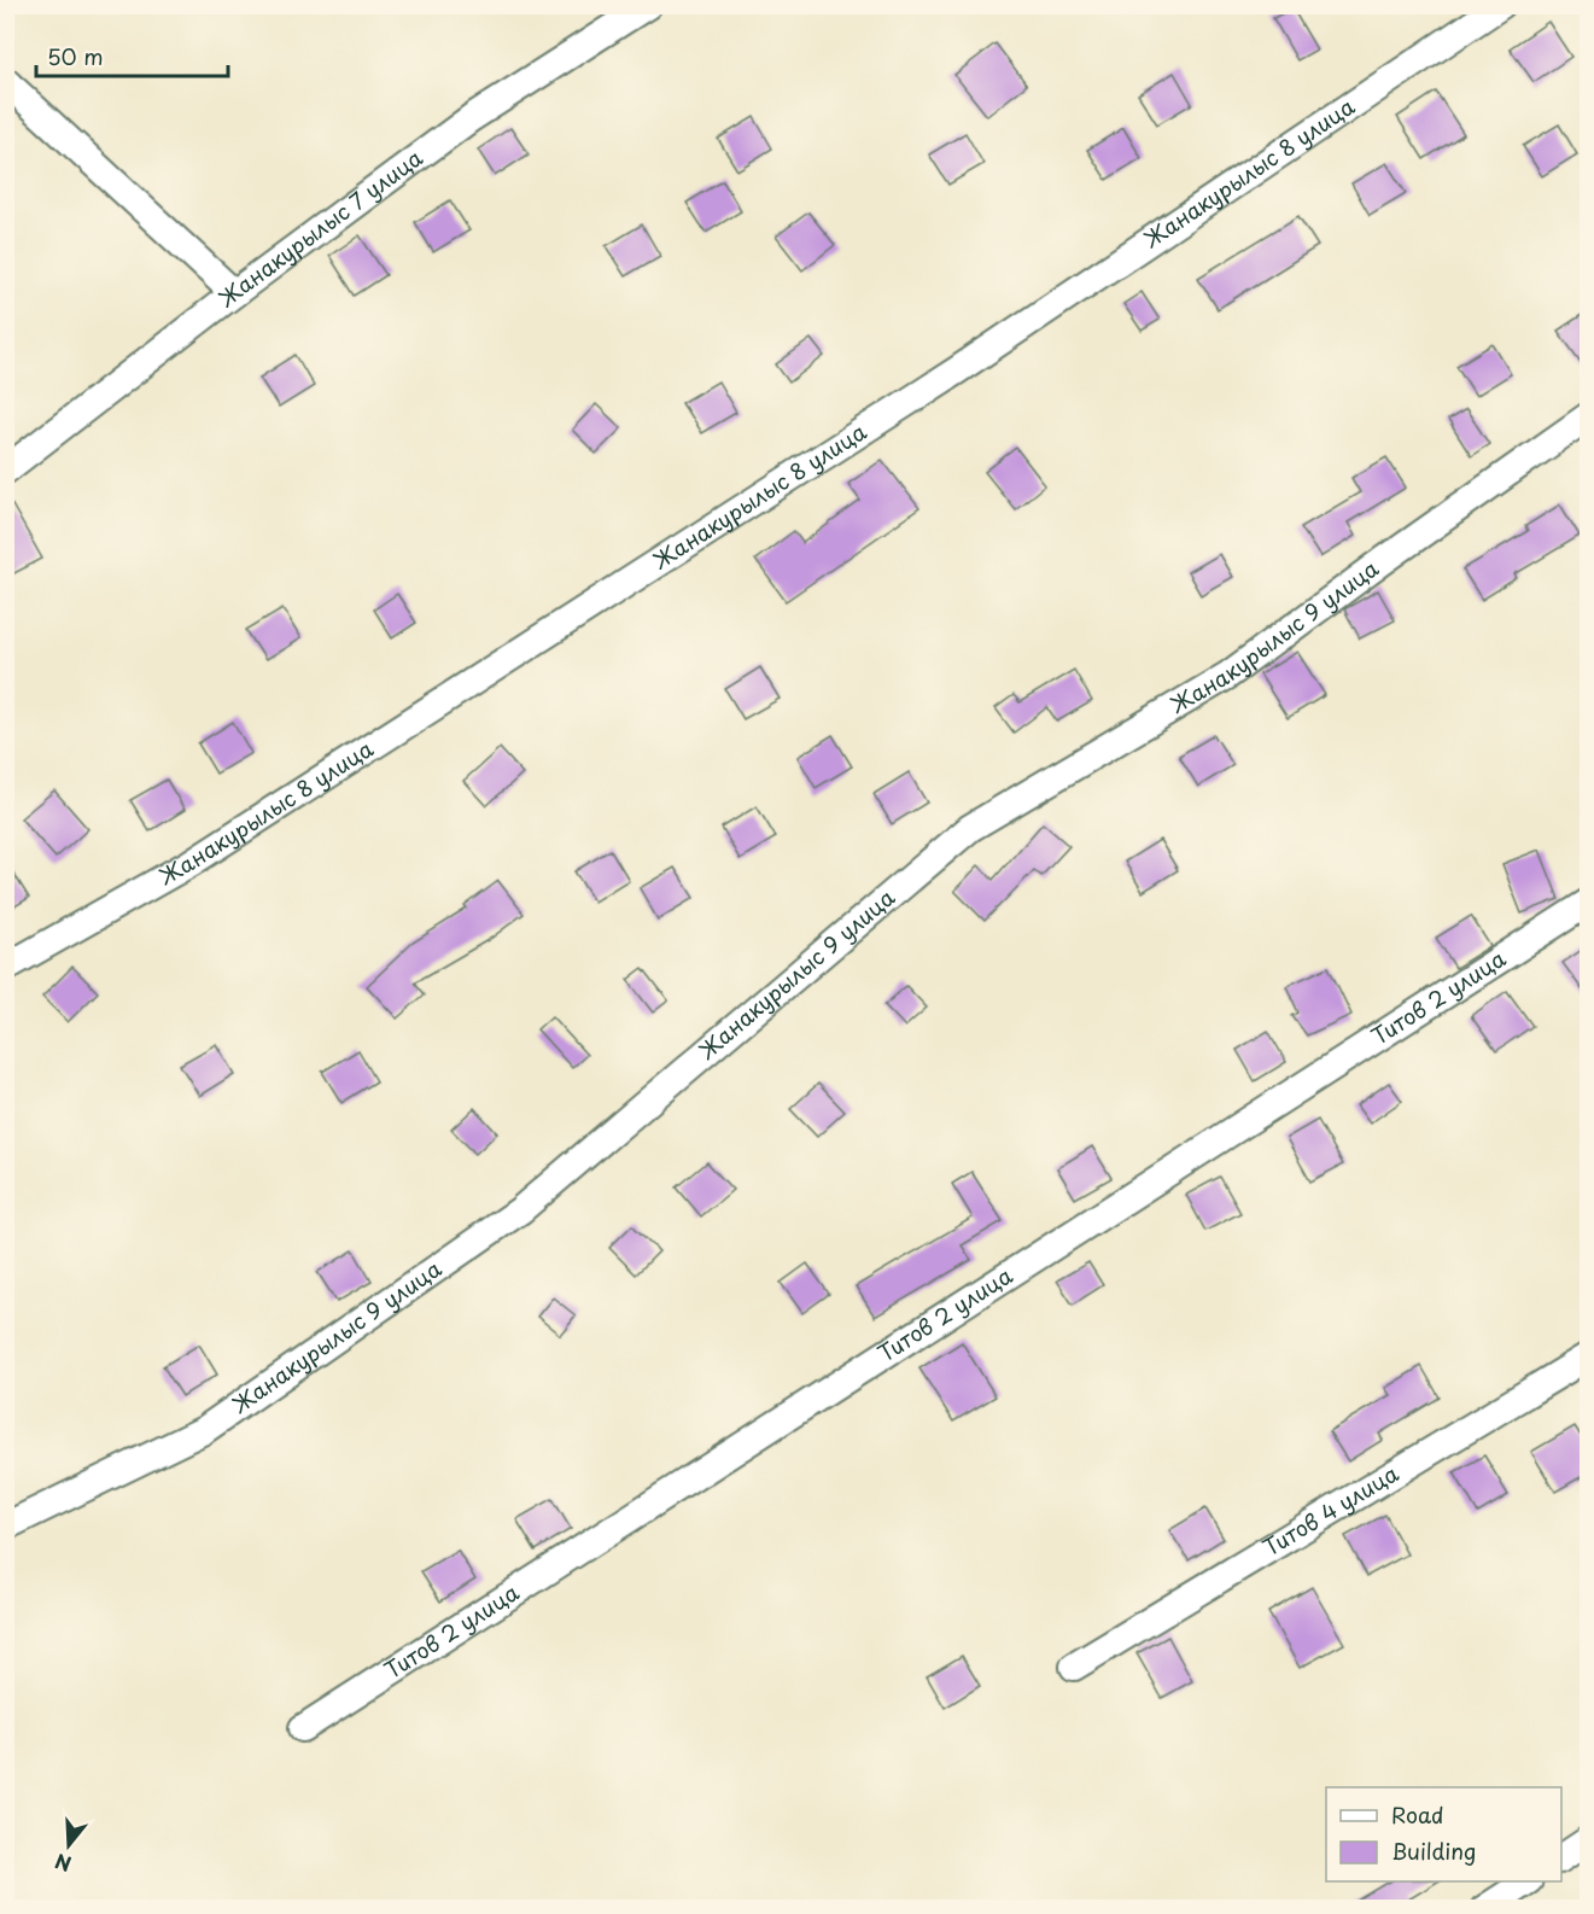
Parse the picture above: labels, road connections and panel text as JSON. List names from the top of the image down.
{
  "streets": {
    "street": [
      "Жанакурылыс 8 улица",
      "Жанакурылыс 7 улица",
      "Жанакурылыс 9 улица",
      "Титов 2 улица",
      "Титов 4 улица"
    ]
  },
  "legend": ["Road", "Building"],
  "scale_bar": "50 m",
  "north": "bottom"
}
